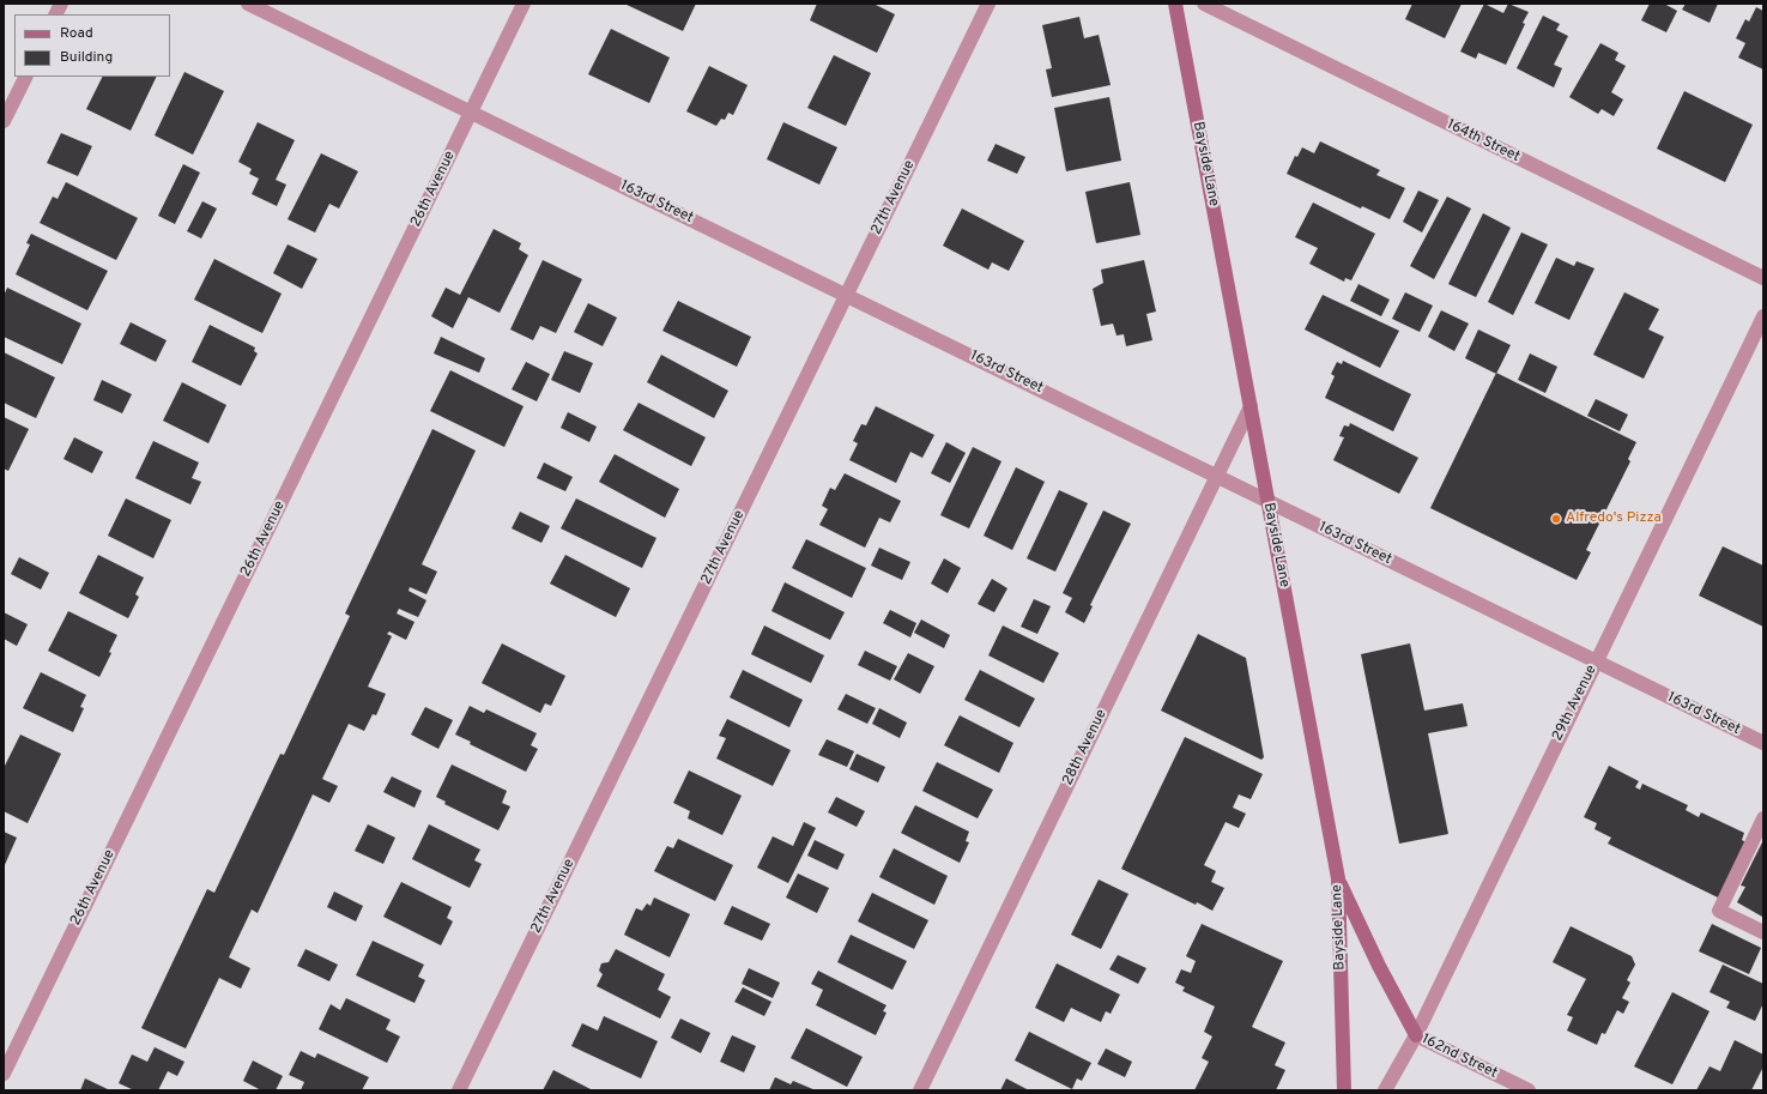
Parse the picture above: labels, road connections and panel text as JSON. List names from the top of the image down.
{
  "streets": {
    "street": [
      "164th Street",
      "Bayside Lane",
      "26th Avenue",
      "27th Avenue",
      "163rd Street",
      "29th Avenue",
      "28th Avenue",
      "162nd Street"
    ]
  },
  "crossings": [
    ["Bayside Lane", "163rd Street"],
    ["Bayside Lane", "28th Avenue"],
    ["26th Avenue", "163rd Street"],
    ["27th Avenue", "163rd Street"],
    ["163rd Street", "29th Avenue"],
    ["163rd Street", "28th Avenue"],
    ["29th Avenue", "162nd Street"]
  ],
  "places": ["Alfredo's Pizza"],
  "legend": ["Road", "Building"]
}
